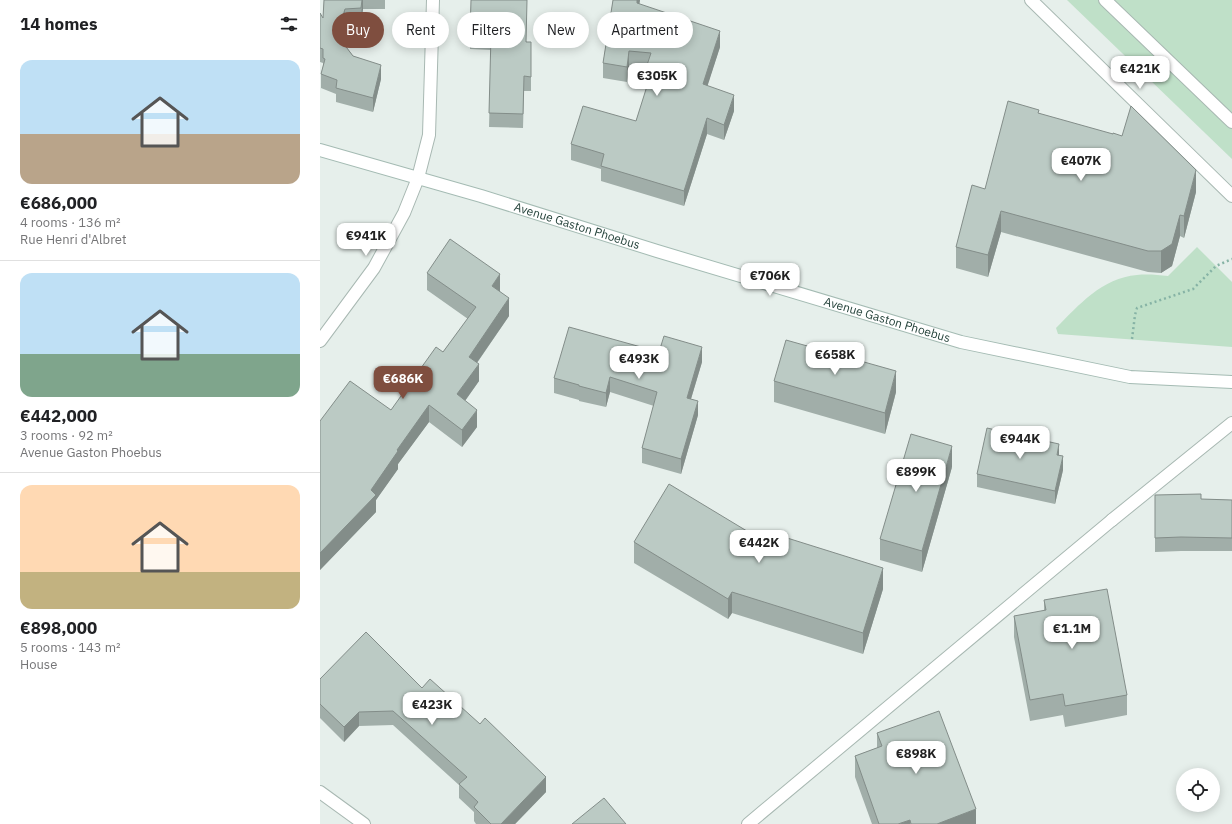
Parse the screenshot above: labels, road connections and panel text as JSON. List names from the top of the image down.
{
  "streets": {
    "main road": ["Avenue Gaston Phoebus"]
  },
  "page": {
    "heading": "14 homes",
    "chip": [
      "Buy",
      "Rent",
      "Filters",
      "New",
      "Apartment"
    ],
    "list": [
      {
        "name": "€686,000",
        "note": "4 rooms · 136 m² · Rue Henri d'Albret"
      },
      {
        "name": "€442,000",
        "note": "3 rooms · 92 m² · Avenue Gaston Phoebus"
      },
      {
        "name": "€898,000",
        "note": "5 rooms · 143 m² · House"
      }
    ],
    "price": [
      "€421K",
      "€305K",
      "€407K",
      "€941K",
      "€706K",
      "€658K",
      "€493K",
      "€686K",
      "€944K",
      "€899K",
      "€442K",
      "€1.1M",
      "€423K",
      "€898K"
    ]
  }
}
